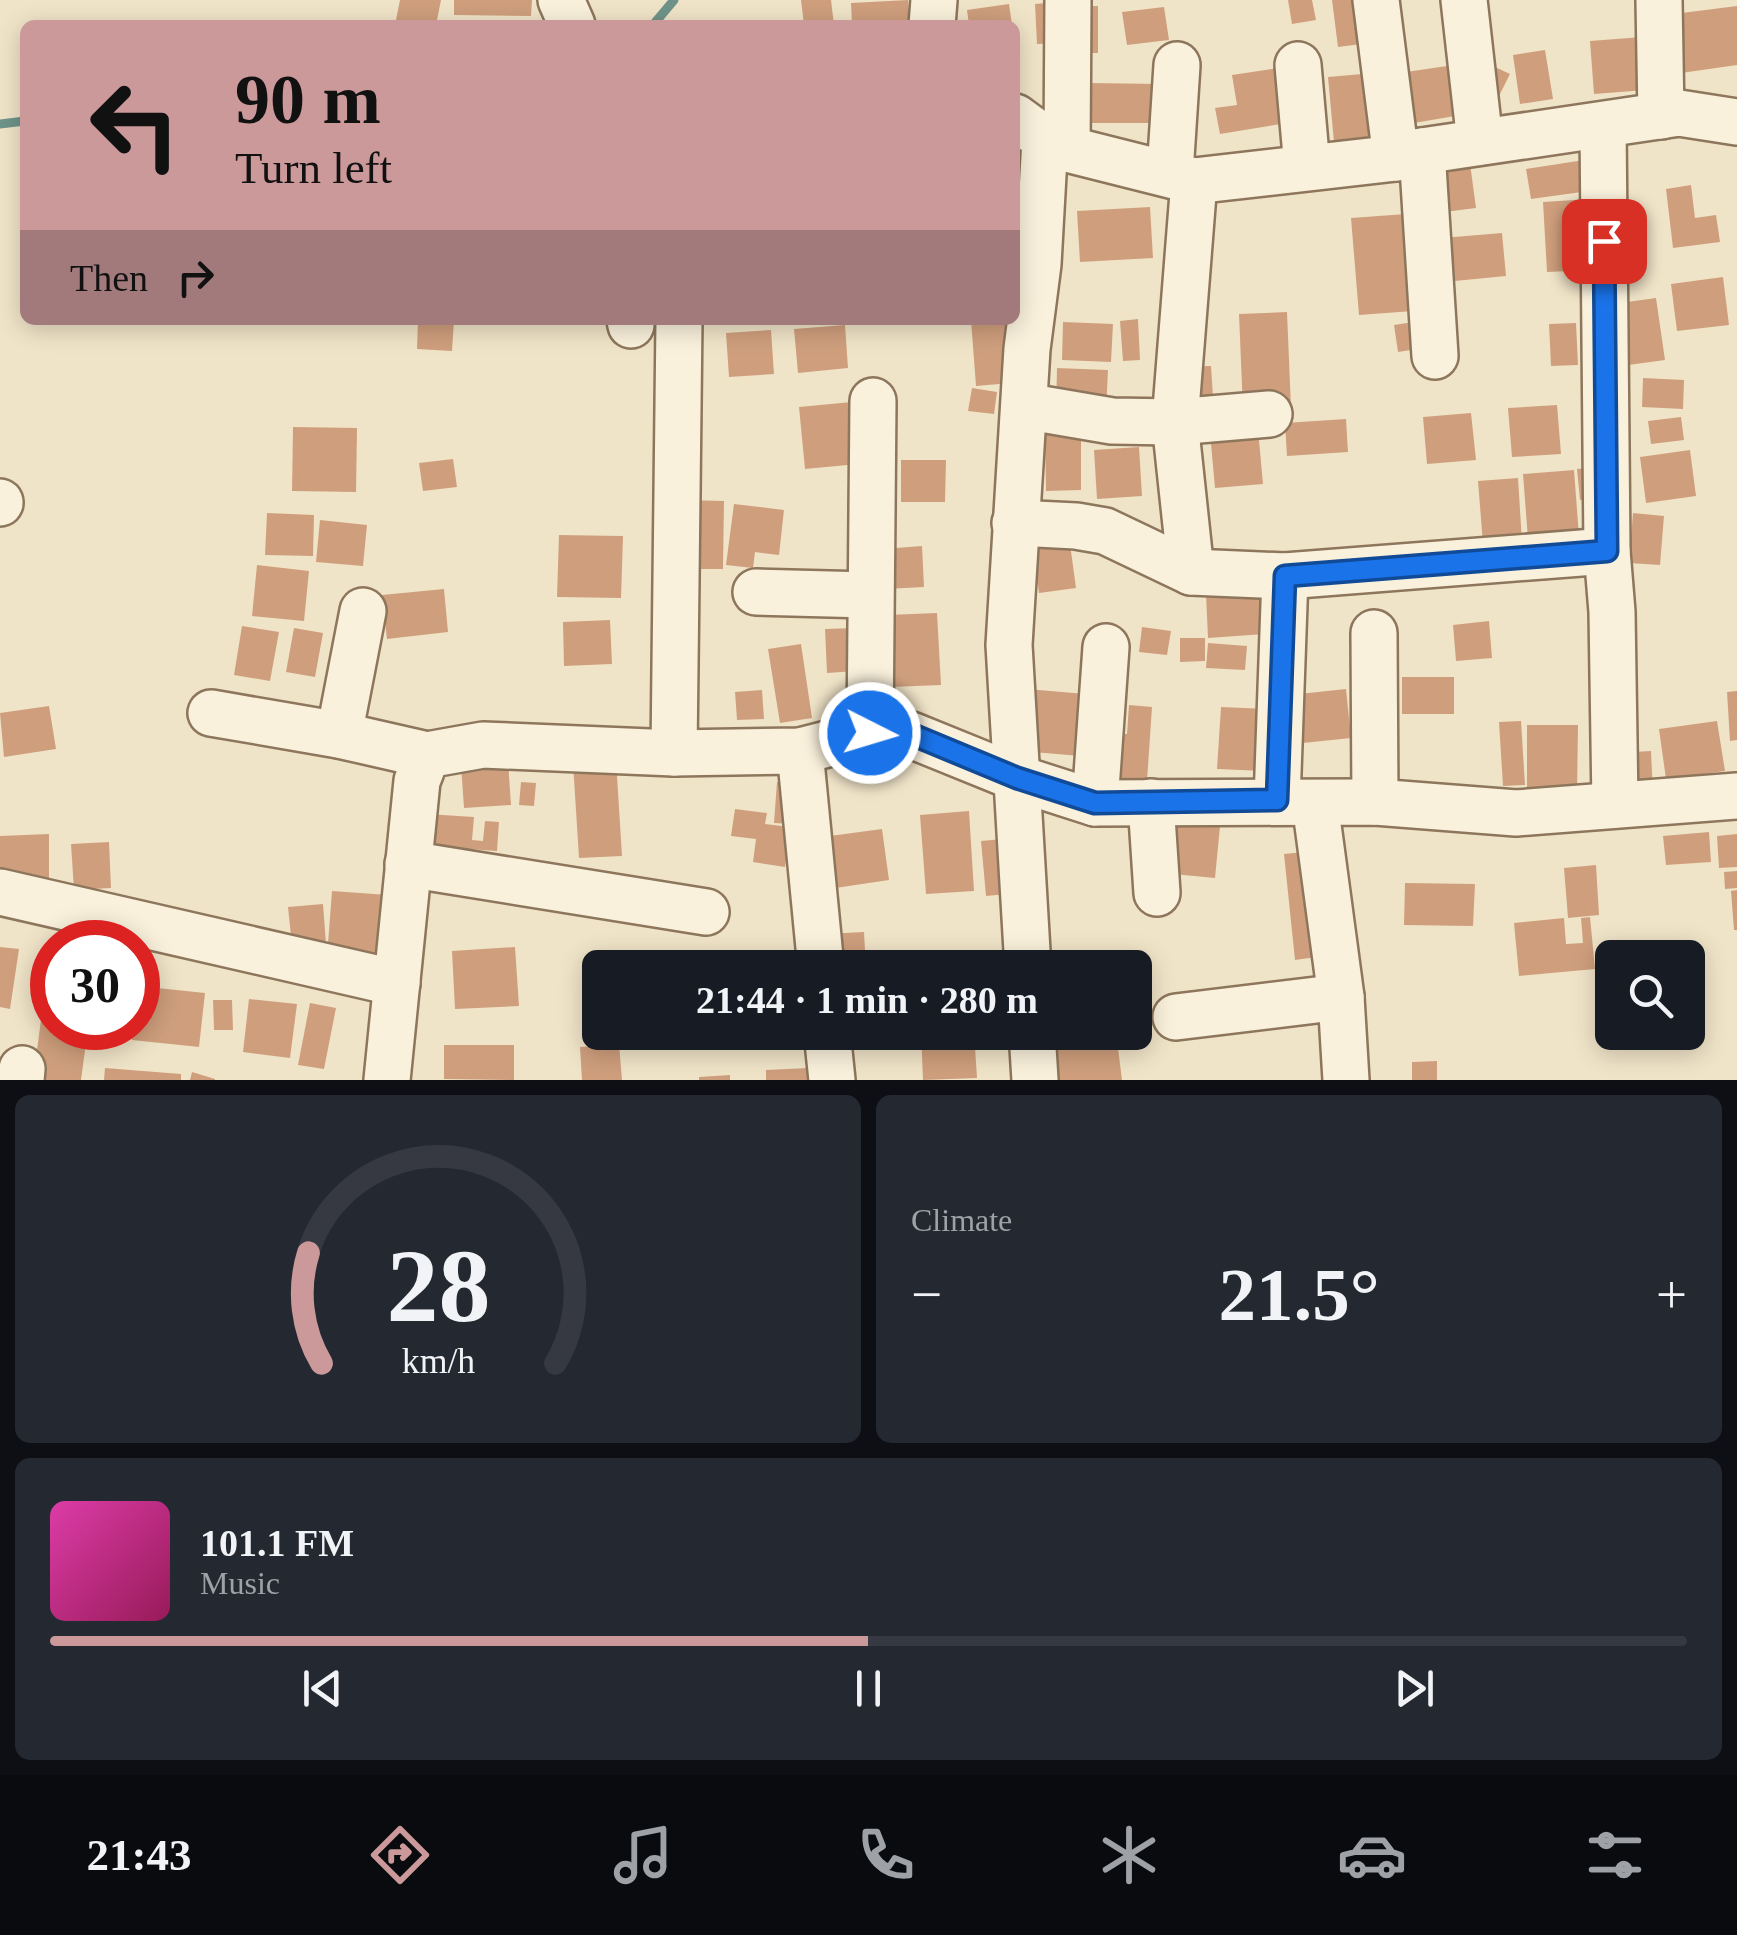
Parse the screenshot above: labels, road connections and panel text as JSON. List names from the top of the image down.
{
  "page": {
    "turn": ["90 m", "Turn left"],
    "then": "Then",
    "limit": "30",
    "trip": "21:44 · 1 min · 280 m",
    "tile": "Climate",
    "heat": ["−", "21.5°", "+"],
    "song": ["101.1 FM", "Music"],
    "tabs": "21:43",
    "gauge": ["28", "km/h"]
  }
}
